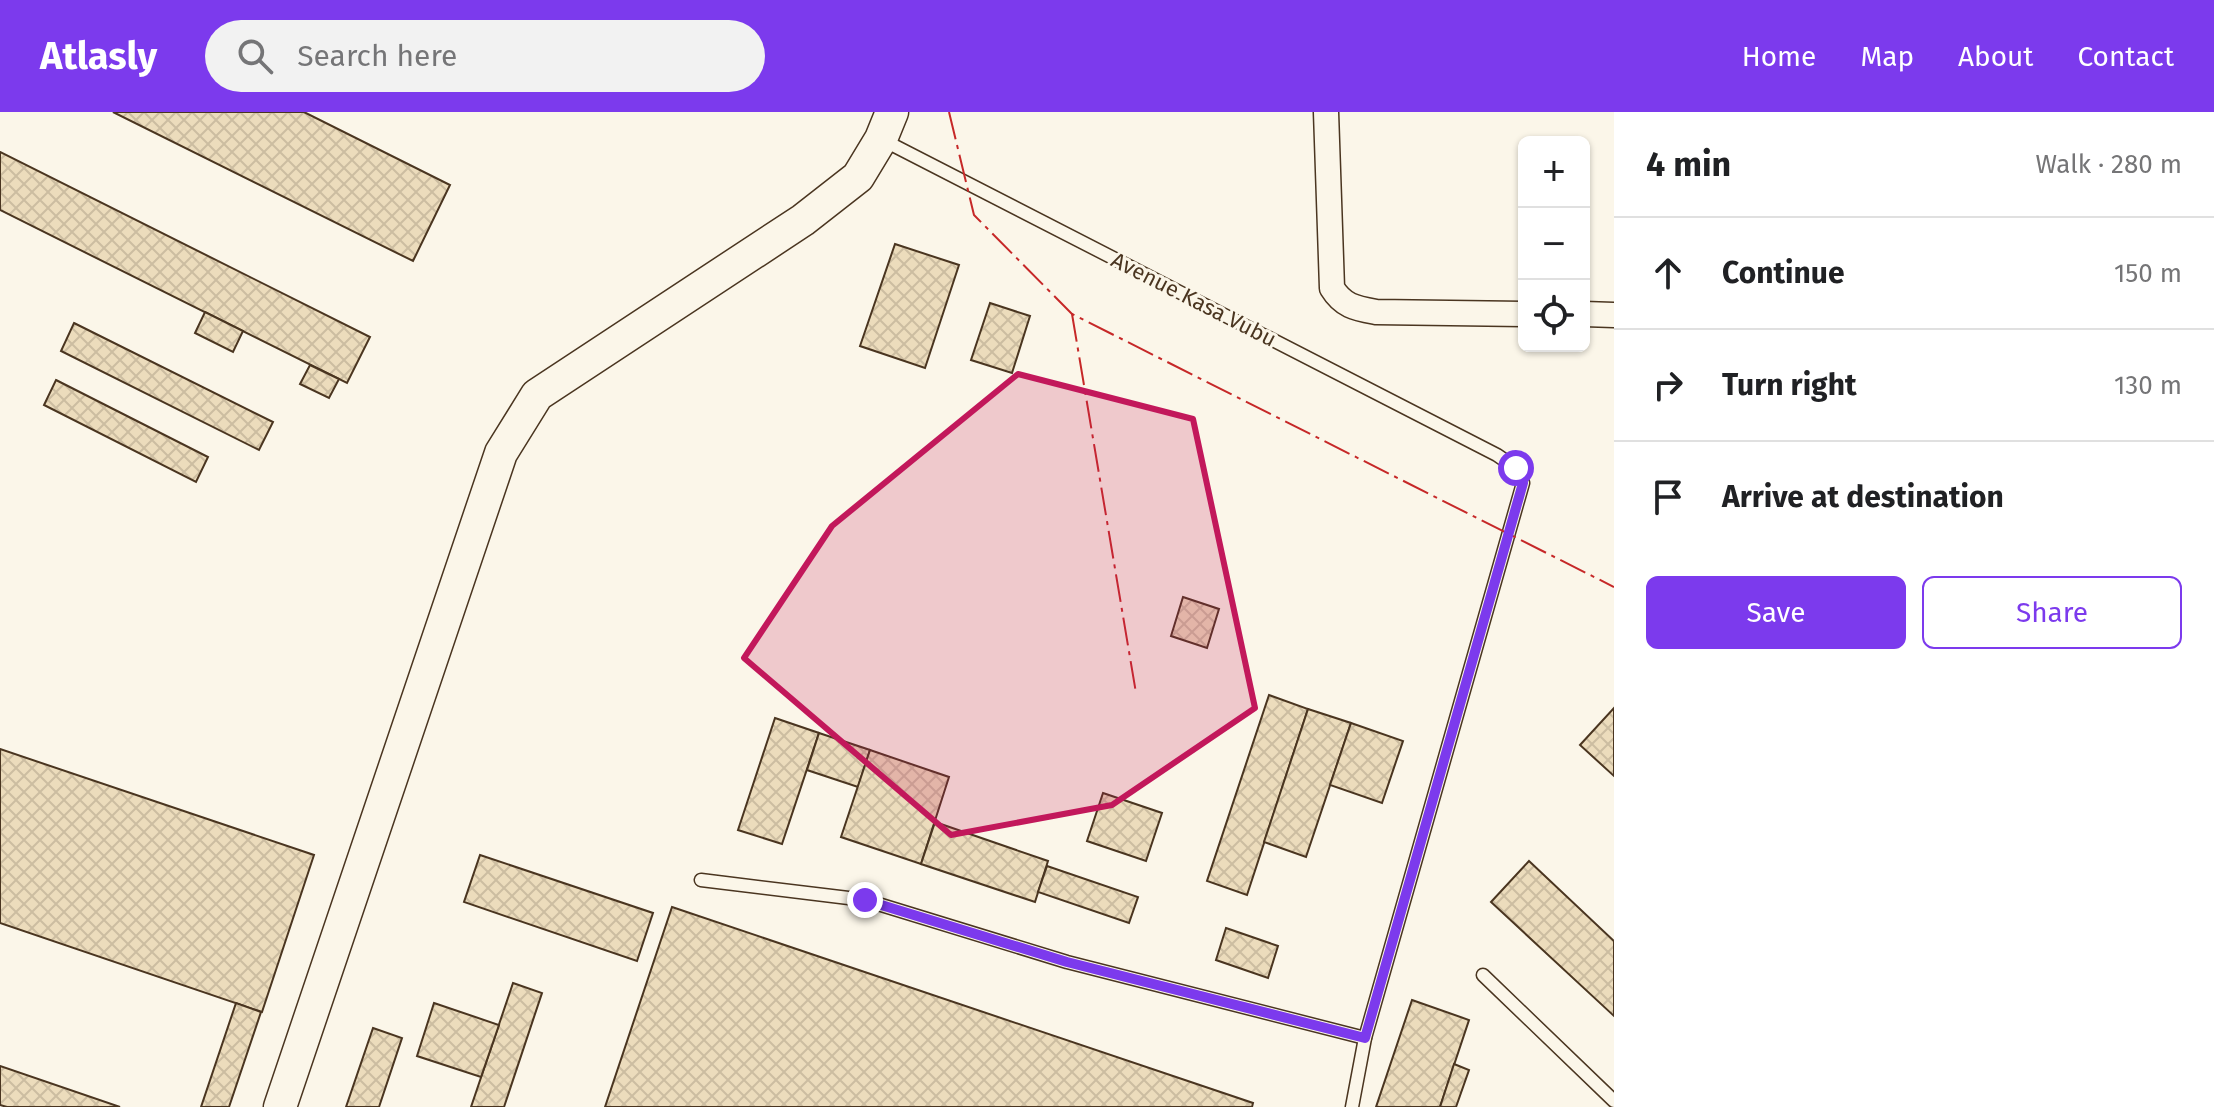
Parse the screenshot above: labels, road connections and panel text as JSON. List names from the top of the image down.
{
  "streets": {
    "lane": ["Avenue Kasa Vubu"]
  },
  "page": {
    "header": "Atlasly",
    "search": "Search here",
    "nav": [
      "Home",
      "Map",
      "About",
      "Contact"
    ],
    "heading": ["4 min", "Walk · 280 m"],
    "map_buttons": ["+", "−"],
    "list": [
      ["Continue", "150 m"],
      ["Turn right", "130 m"],
      "Arrive at destination"
    ],
    "buttons": ["Save", "Share"]
  }
}
